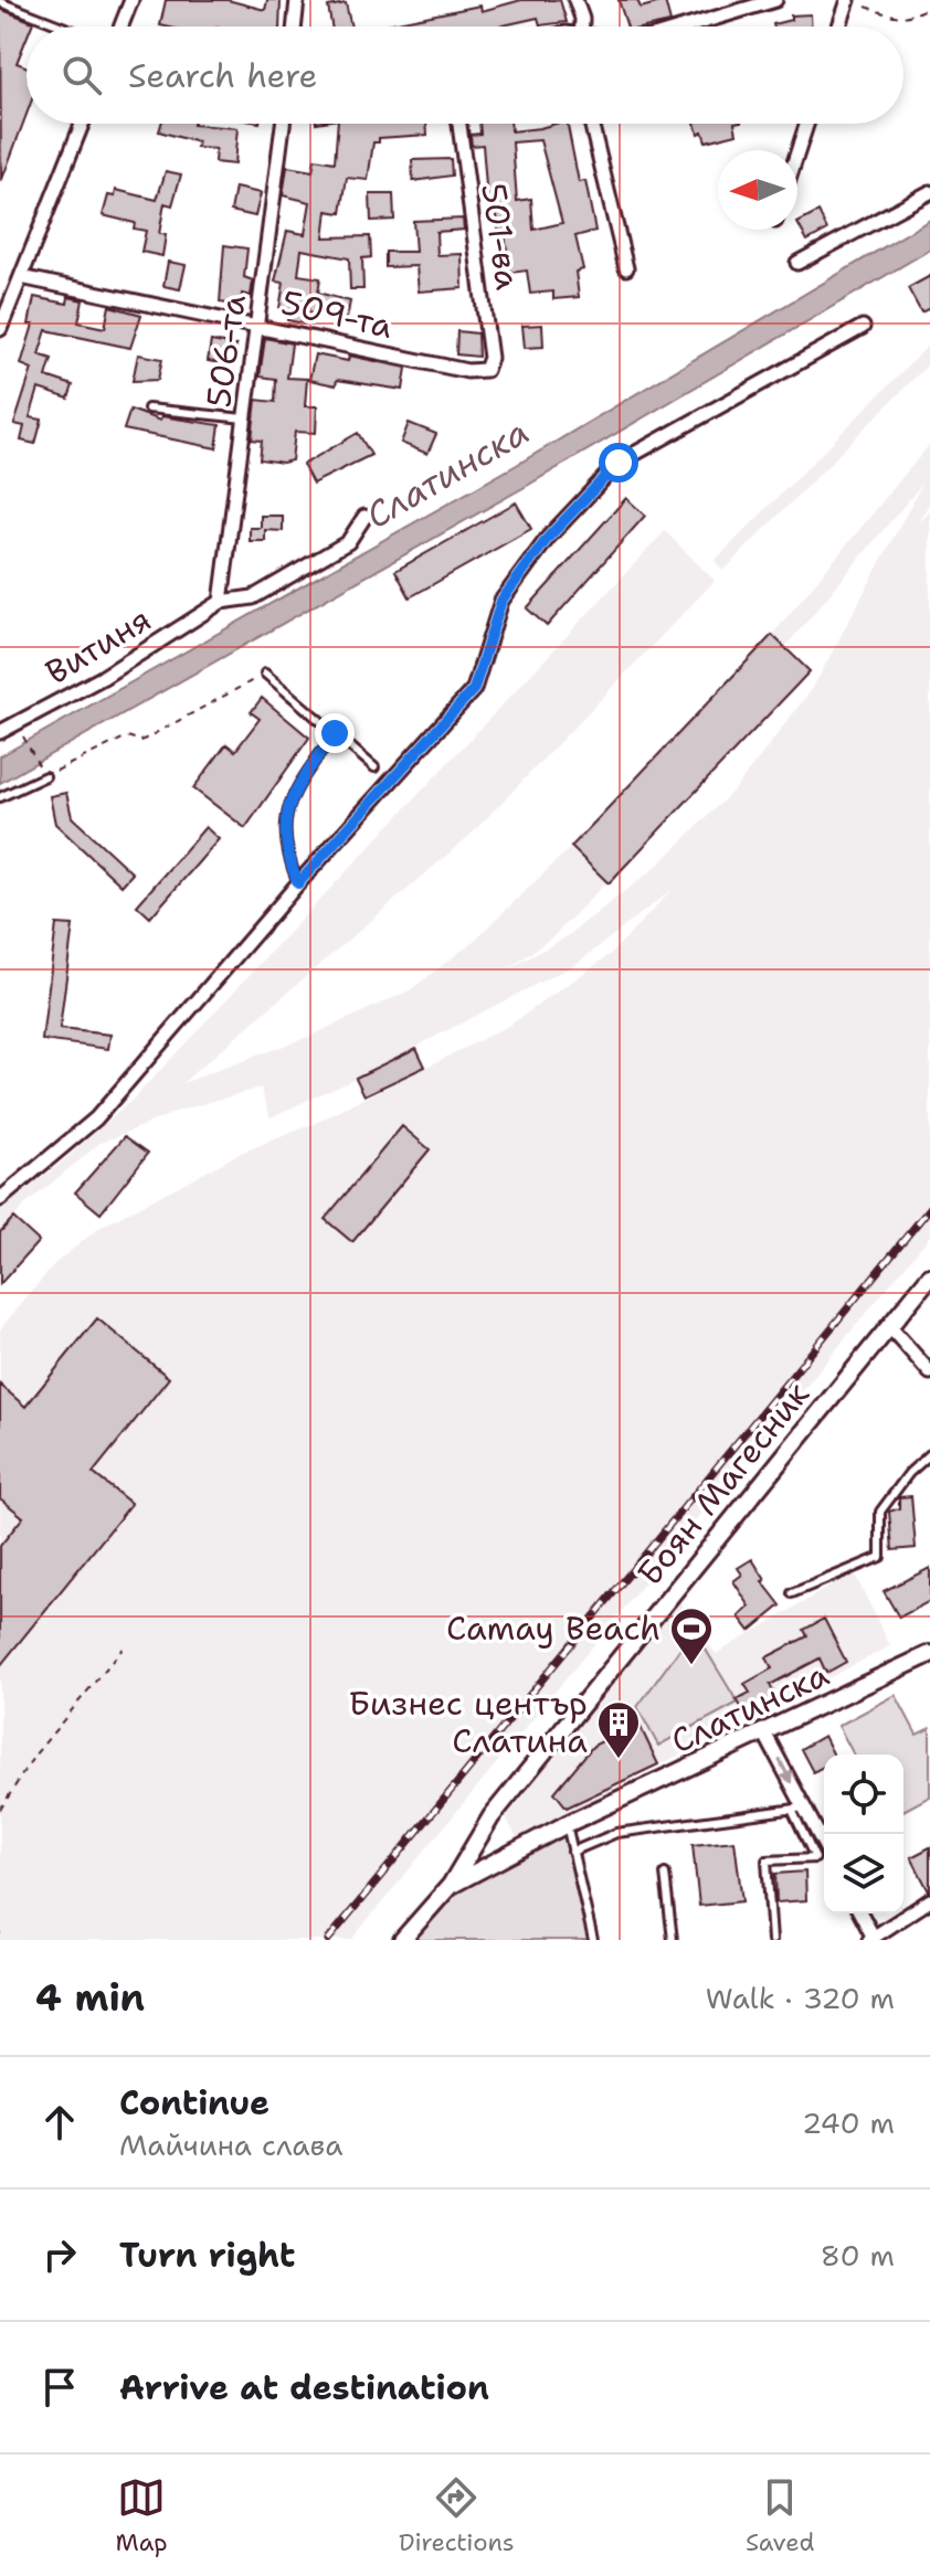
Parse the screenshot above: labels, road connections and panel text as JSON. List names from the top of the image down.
{
  "streets": {
    "street": [
      "501-ва",
      "509-та",
      "506-та",
      "Витиня",
      "Боян Магесник",
      "Слатинска"
    ]
  },
  "crossings": [
    ["501-ва", "509-та"],
    ["509-та", "506-та"],
    ["506-та", "Витиня"],
    ["Боян Магесник", "Слатинска"]
  ],
  "water": ["Слатинска"],
  "places": {
    "sports": ["Camay Beach"],
    "building": ["Бизнес център Слатина"]
  },
  "north": "left",
  "page": {
    "search": "Search here",
    "heading": ["4 min", "Walk · 320 m"],
    "list": [
      ["Continue", "Майчина слава", "240 m"],
      ["Turn right", "80 m"],
      "Arrive at destination"
    ],
    "nav": ["Map", "Directions", "Saved"]
  }
}
